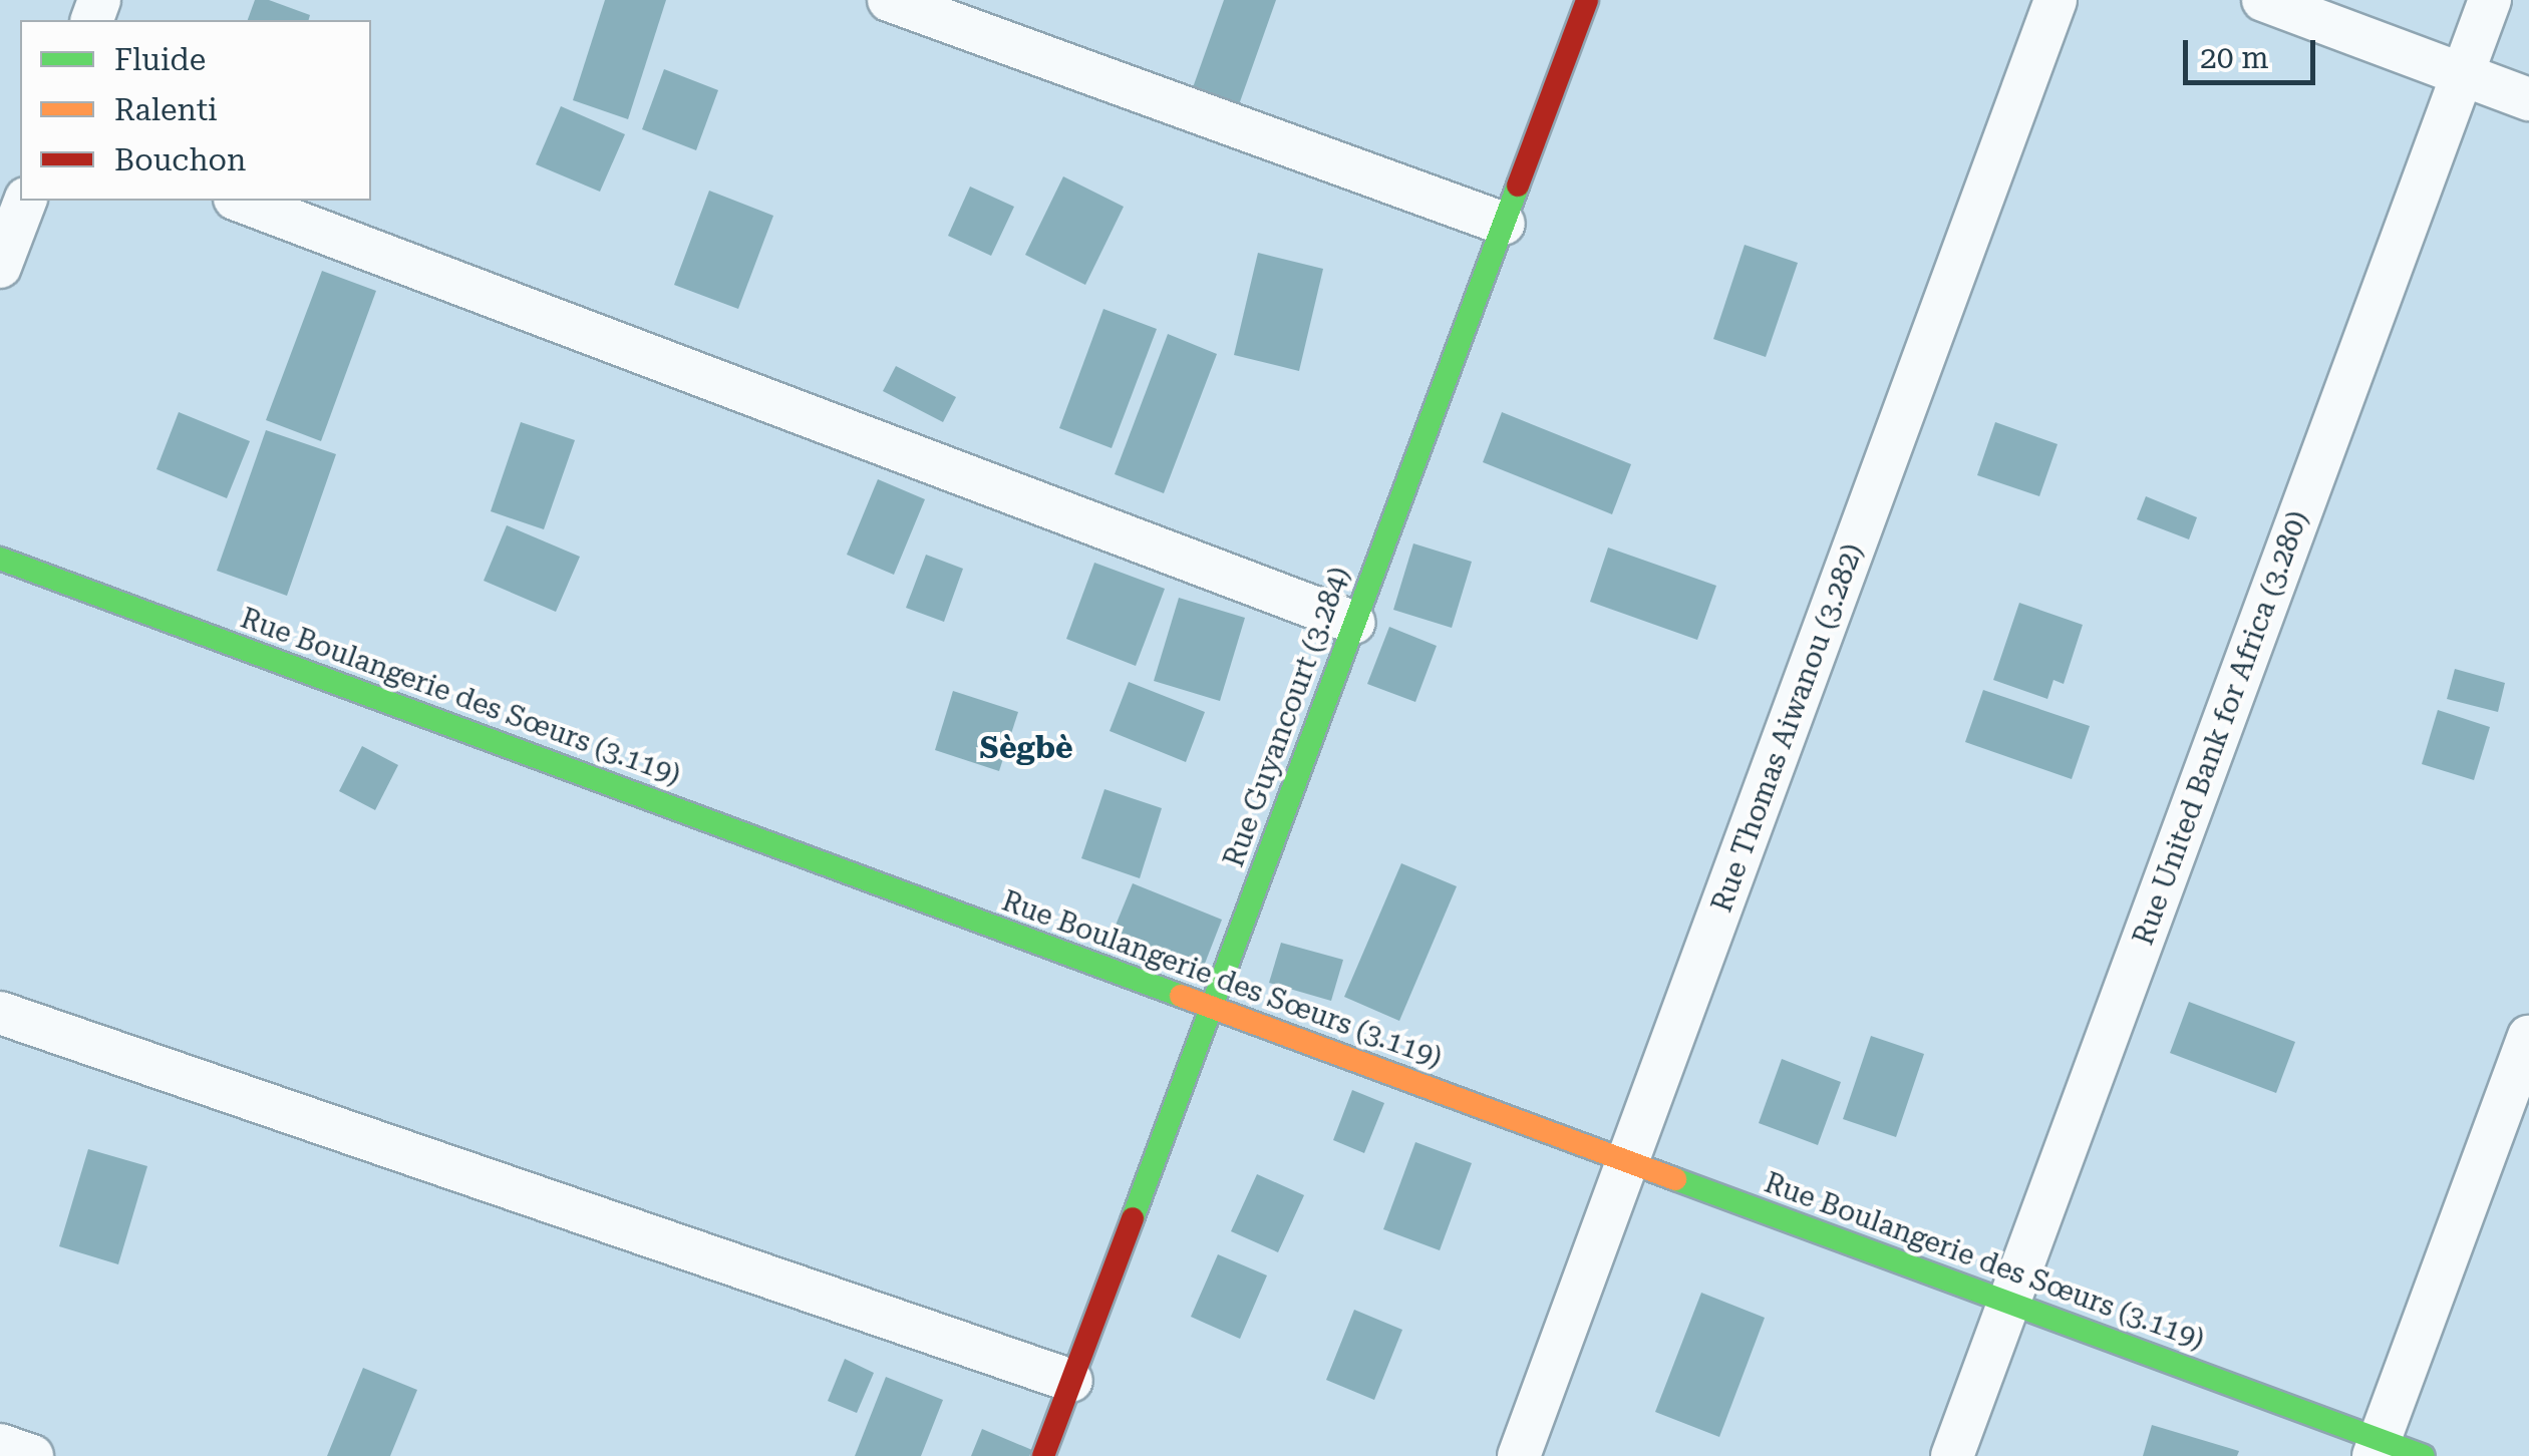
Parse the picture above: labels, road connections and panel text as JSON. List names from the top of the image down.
{
  "streets": {
    "street": [
      "Rue Boulangerie des Sœurs (3.119)",
      "Rue Guyancourt (3.284)",
      "Rue Thomas Aiwanou (3.282)",
      "Rue United Bank for Africa (3.280)"
    ]
  },
  "crossings": [
    ["Rue Boulangerie des Sœurs (3.119)", "Rue Guyancourt (3.284)"],
    ["Rue Boulangerie des Sœurs (3.119)", "Rue Thomas Aiwanou (3.282)"],
    ["Rue Boulangerie des Sœurs (3.119)", "Rue United Bank for Africa (3.280)"]
  ],
  "districts": ["Sègbè"],
  "legend": ["Fluide", "Ralenti", "Bouchon"],
  "scale_bar": "20 m"
}
